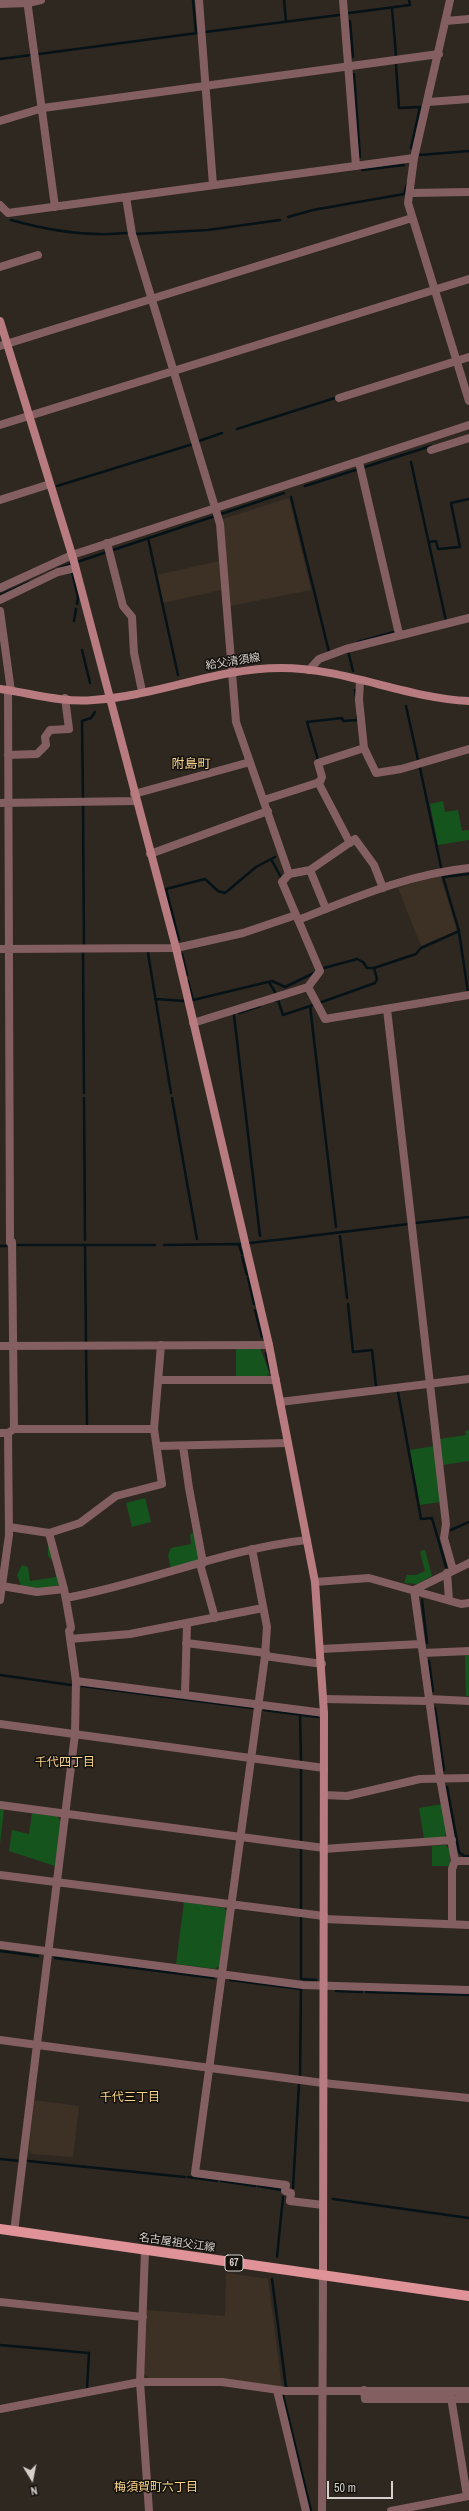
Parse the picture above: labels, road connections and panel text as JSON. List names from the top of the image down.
{
  "streets": {
    "main road": ["名古屋祖父江線", "67"],
    "street": ["給父清須線"]
  },
  "districts": [
    "附島町",
    "千代四丁目",
    "千代三丁目",
    "梅須賀町六丁目"
  ],
  "scale_bar": "50 m",
  "north": "bottom"
}
